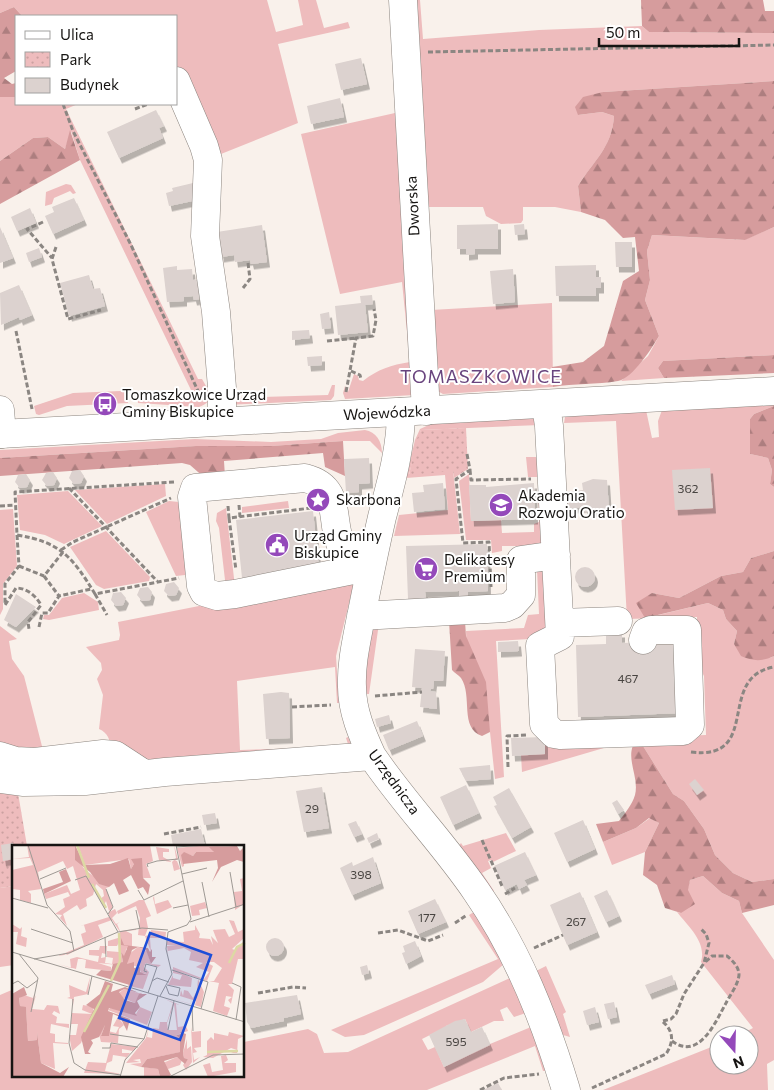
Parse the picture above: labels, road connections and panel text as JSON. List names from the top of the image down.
{
  "streets": {
    "street": ["Dworska", "Wojewódzka", "Urzędnicza"]
  },
  "crossings": [
    ["Dworska", "Wojewódzka"],
    ["Dworska", "Urzędnicza"],
    ["Wojewódzka", "Urzędnicza"]
  ],
  "districts": ["TOMASZKOWICE"],
  "places": {
    "bus stop": ["Tomaszkowice Urząd Gminy Biskupice"],
    "place": ["Skarbona"],
    "school or university": ["Akademia Rozwoju Oratio"],
    "public building": ["Urząd Gminy Biskupice"],
    "supermarket": ["Delikatesy Premium"]
  },
  "house_numbers": [
    "362",
    "467",
    "29",
    "398",
    "177",
    "267",
    "595"
  ],
  "legend": ["Ulica", "Park", "Budynek"],
  "scale_bar": "50 m",
  "north": "bottom"
}
